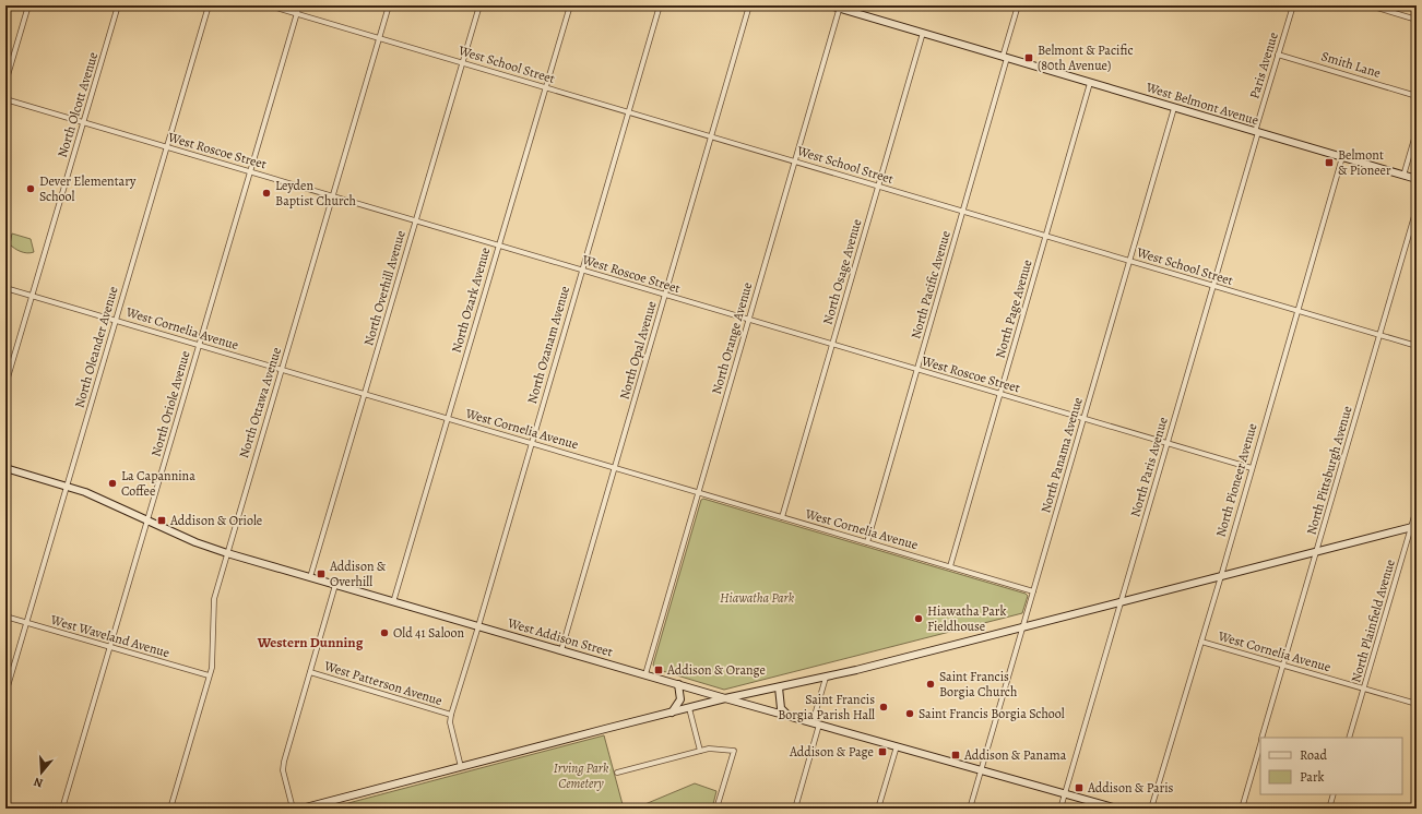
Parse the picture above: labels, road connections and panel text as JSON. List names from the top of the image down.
{
  "streets": {
    "main road": ["West Belmont Avenue", "West Addison Street"],
    "street": [
      "West School Street",
      "Smith Lane",
      "Paris Avenue",
      "North Olcott Avenue",
      "West Roscoe Street",
      "North Osage Avenue",
      "North Pacific Avenue",
      "North Overhill Avenue",
      "North Ozark Avenue",
      "North Page Avenue",
      "West Cornelia Avenue",
      "North Orange Avenue",
      "North Ozanam Avenue",
      "North Oleander Avenue",
      "North Opal Avenue",
      "North Ottawa Avenue",
      "North Oriole Avenue",
      "North Panama Avenue",
      "North Paris Avenue",
      "North Pittsburgh Avenue",
      "North Pioneer Avenue",
      "North Plainfield Avenue",
      "West Waveland Avenue",
      "West Patterson Avenue"
    ]
  },
  "crossings": [
    ["West School Street", "North Osage Avenue"],
    ["West School Street", "North Pacific Avenue"],
    ["West School Street", "North Overhill Avenue"],
    ["West School Street", "North Ozark Avenue"],
    ["West School Street", "North Page Avenue"],
    ["West School Street", "North Orange Avenue"],
    ["West School Street", "North Ozanam Avenue"],
    ["West School Street", "North Opal Avenue"],
    ["West School Street", "North Ottawa Avenue"],
    ["West School Street", "North Oriole Avenue"],
    ["West School Street", "North Panama Avenue"],
    ["West School Street", "North Paris Avenue"],
    ["West School Street", "North Pittsburgh Avenue"],
    ["West School Street", "North Pioneer Avenue"],
    ["Smith Lane", "Paris Avenue"],
    ["Paris Avenue", "West Belmont Avenue"],
    ["Paris Avenue", "North Paris Avenue"],
    ["West Belmont Avenue", "North Osage Avenue"],
    ["West Belmont Avenue", "North Pacific Avenue"],
    ["West Belmont Avenue", "North Page Avenue"],
    ["West Belmont Avenue", "North Orange Avenue"],
    ["West Belmont Avenue", "North Panama Avenue"],
    ["West Belmont Avenue", "North Paris Avenue"],
    ["West Belmont Avenue", "North Pioneer Avenue"],
    ["North Olcott Avenue", "West Roscoe Street"],
    ["North Olcott Avenue", "West Cornelia Avenue"],
    ["West Roscoe Street", "North Osage Avenue"],
    ["West Roscoe Street", "North Pacific Avenue"],
    ["West Roscoe Street", "North Overhill Avenue"],
    ["West Roscoe Street", "North Ozark Avenue"],
    ["West Roscoe Street", "North Page Avenue"],
    ["West Roscoe Street", "North Orange Avenue"],
    ["West Roscoe Street", "North Ozanam Avenue"],
    ["West Roscoe Street", "North Oleander Avenue"],
    ["West Roscoe Street", "North Opal Avenue"],
    ["West Roscoe Street", "North Ottawa Avenue"],
    ["West Roscoe Street", "North Oriole Avenue"],
    ["West Roscoe Street", "North Panama Avenue"],
    ["West Roscoe Street", "North Paris Avenue"],
    ["West Roscoe Street", "North Pioneer Avenue"],
    ["North Osage Avenue", "West Cornelia Avenue"],
    ["North Pacific Avenue", "West Cornelia Avenue"],
    ["North Overhill Avenue", "West Cornelia Avenue"],
    ["North Overhill Avenue", "West Addison Street"],
    ["North Ozark Avenue", "West Cornelia Avenue"],
    ["North Ozark Avenue", "West Addison Street"],
    ["North Page Avenue", "West Cornelia Avenue"],
    ["West Cornelia Avenue", "North Orange Avenue"],
    ["West Cornelia Avenue", "North Ozanam Avenue"],
    ["West Cornelia Avenue", "North Oleander Avenue"],
    ["West Cornelia Avenue", "North Opal Avenue"],
    ["West Cornelia Avenue", "North Ottawa Avenue"],
    ["West Cornelia Avenue", "North Oriole Avenue"],
    ["West Cornelia Avenue", "North Panama Avenue"],
    ["West Cornelia Avenue", "North Pittsburgh Avenue"],
    ["West Cornelia Avenue", "North Pioneer Avenue"],
    ["West Cornelia Avenue", "North Plainfield Avenue"],
    ["North Orange Avenue", "West Addison Street"],
    ["North Ozanam Avenue", "West Addison Street"],
    ["North Ozanam Avenue", "West Patterson Avenue"],
    ["North Oleander Avenue", "West Waveland Avenue"],
    ["North Oleander Avenue", "West Addison Street"],
    ["North Opal Avenue", "West Addison Street"],
    ["North Ottawa Avenue", "West Waveland Avenue"],
    ["North Ottawa Avenue", "West Addison Street"],
    ["North Oriole Avenue", "West Waveland Avenue"],
    ["North Oriole Avenue", "West Addison Street"],
    ["North Panama Avenue", "West Addison Street"],
    ["North Paris Avenue", "West Addison Street"]
  ],
  "districts": ["Western Dunning"],
  "parks": ["Hiawatha Park", "Irving Park Cemetery"],
  "places": {
    "transit": [
      "Belmont & Pacific (80th Avenue)",
      "Belmont & Pioneer",
      "Addison & Oriole",
      "Addison & Overhill",
      "Addison & Orange",
      "Addison & Page",
      "Addison & Panama",
      "Addison & Paris"
    ],
    "other": [
      "Dever Elementary School",
      "Leyden Baptist Church",
      "La Capannina Coffee",
      "Hiawatha Park Fieldhouse",
      "Old 41 Saloon",
      "Saint Francis Borgia Church",
      "Saint Francis Borgia Parish Hall",
      "Saint Francis Borgia School"
    ]
  },
  "legend": ["Road", "Park"],
  "north": "bottom"
}
